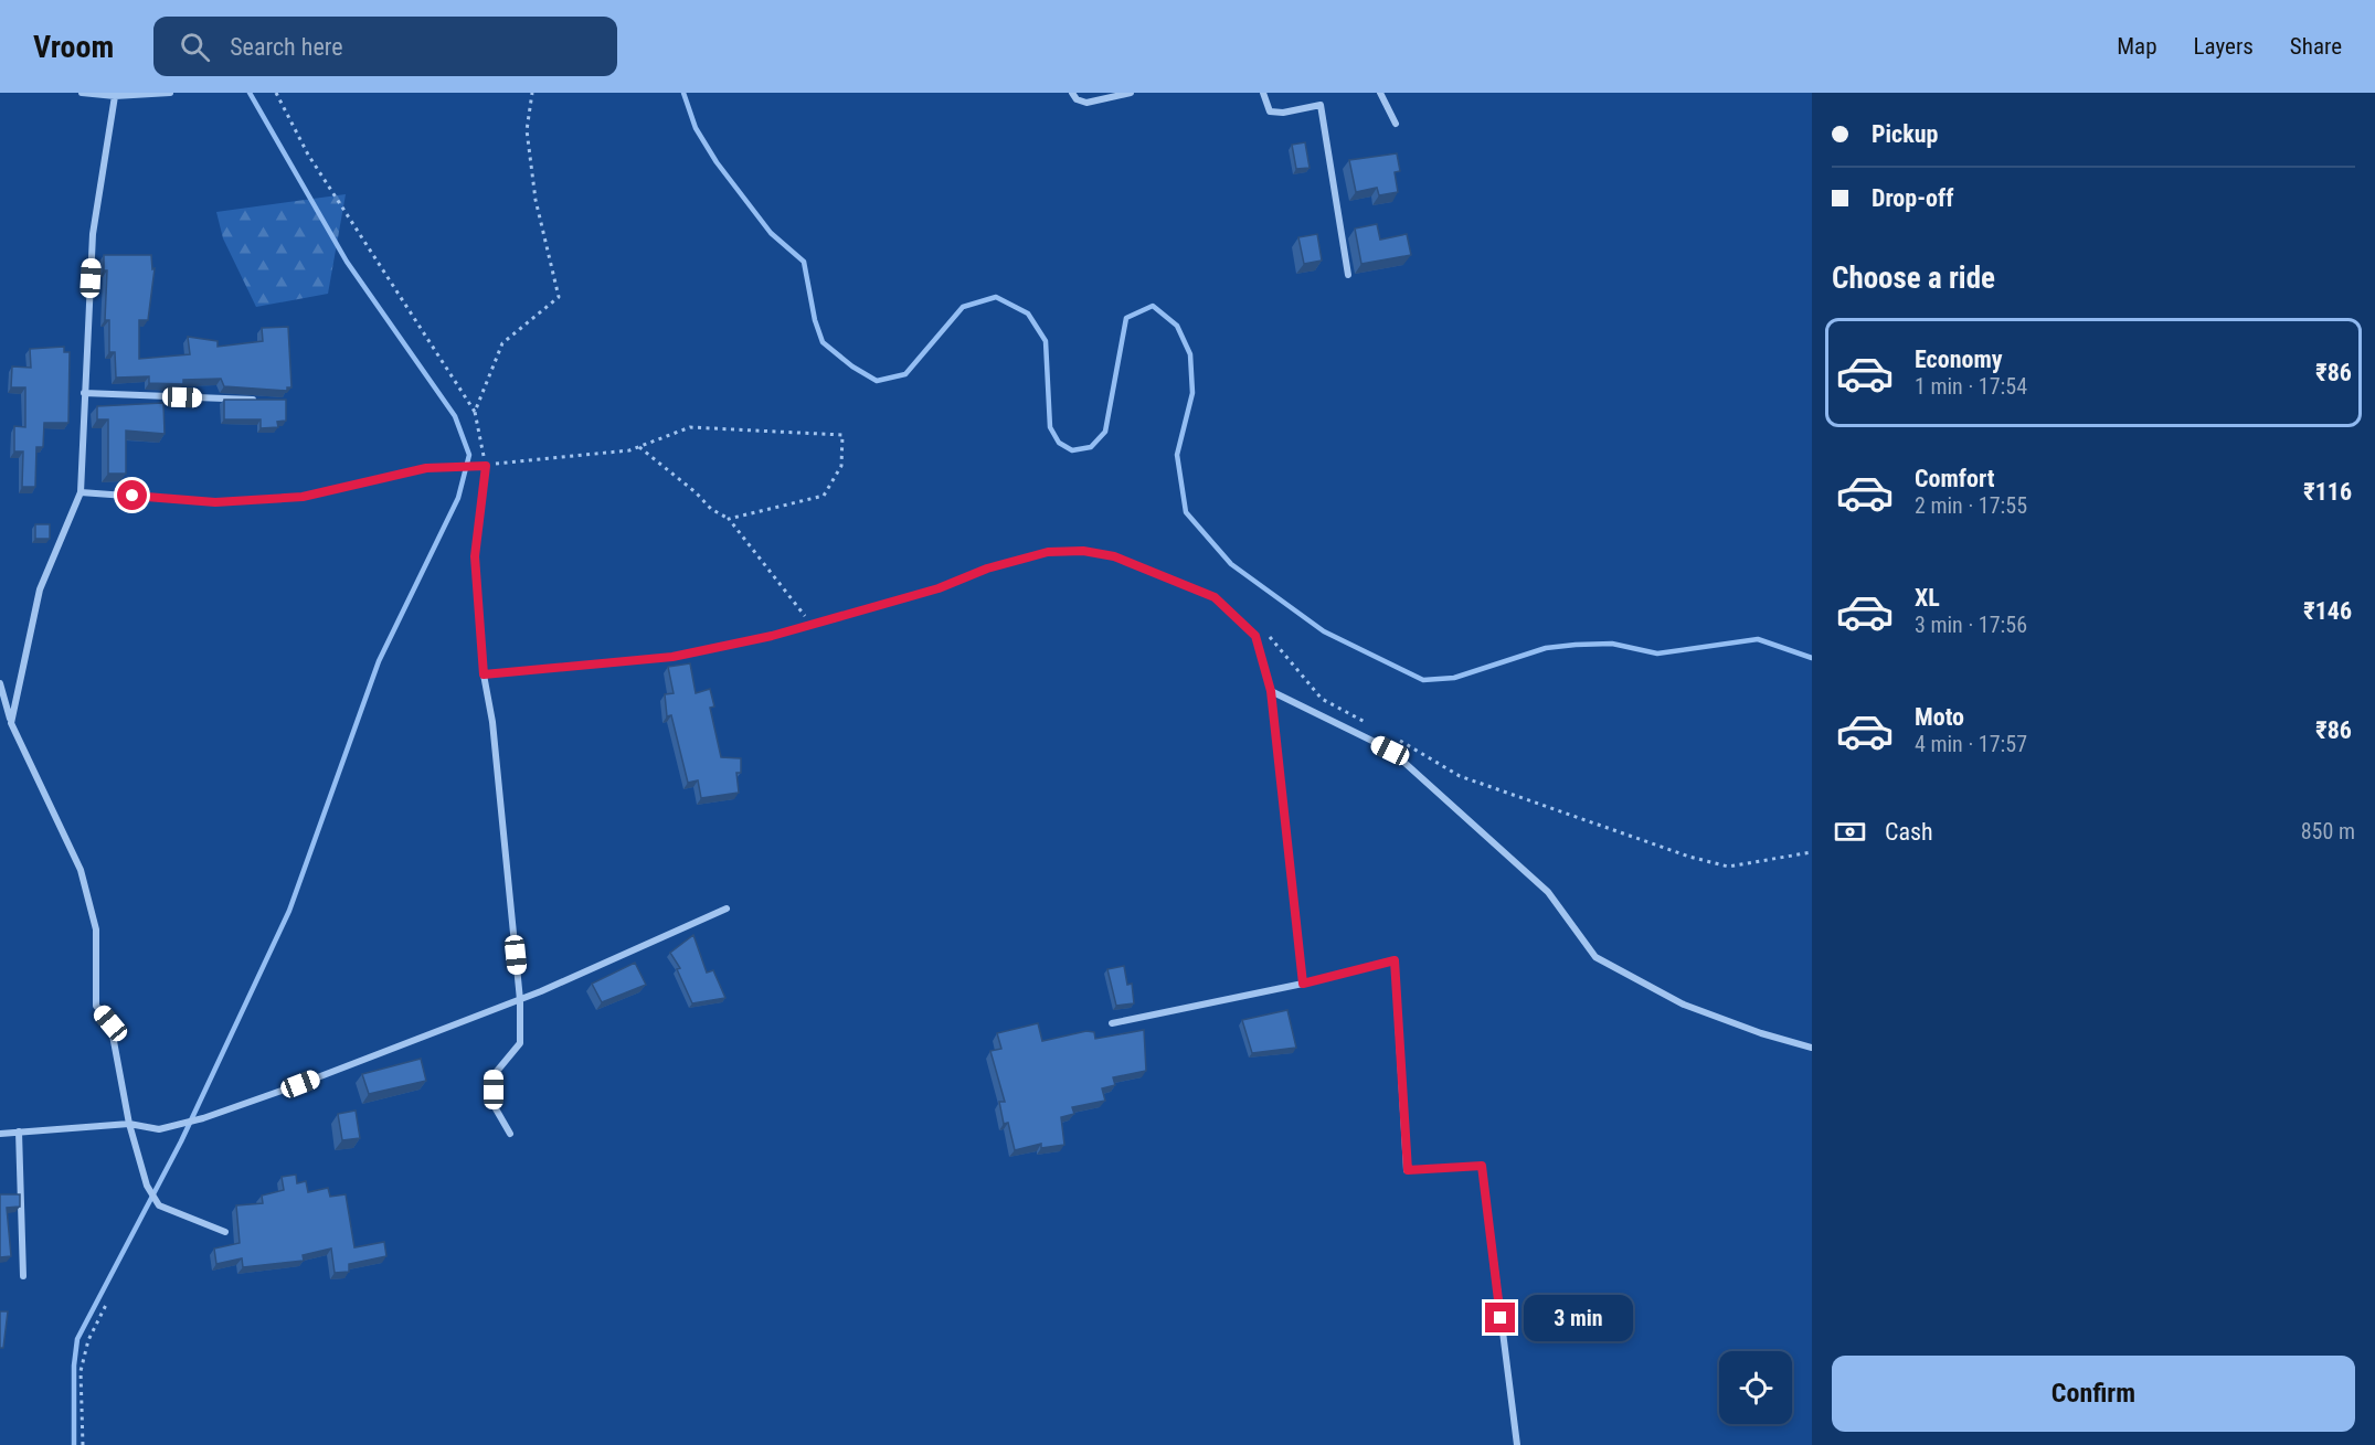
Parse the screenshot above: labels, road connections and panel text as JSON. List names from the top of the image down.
{
  "page": {
    "header": "Vroom",
    "search": "Search here",
    "nav": ["Map", "Layers", "Share"],
    "banner": ["Pickup", "Drop-off"],
    "heading": "Choose a ride",
    "list": [
      {
        "name": "Economy",
        "note": "1 min · 17:54",
        "value": "₹86"
      },
      {
        "name": "Comfort",
        "note": "2 min · 17:55",
        "value": "₹116"
      },
      {
        "name": "XL",
        "note": "3 min · 17:56",
        "value": "₹146"
      },
      {
        "name": "Moto",
        "note": "4 min · 17:57",
        "value": "₹86"
      }
    ],
    "pay": ["Cash", "850 m"],
    "bubble": "3 min",
    "buttons": "Confirm"
  }
}
